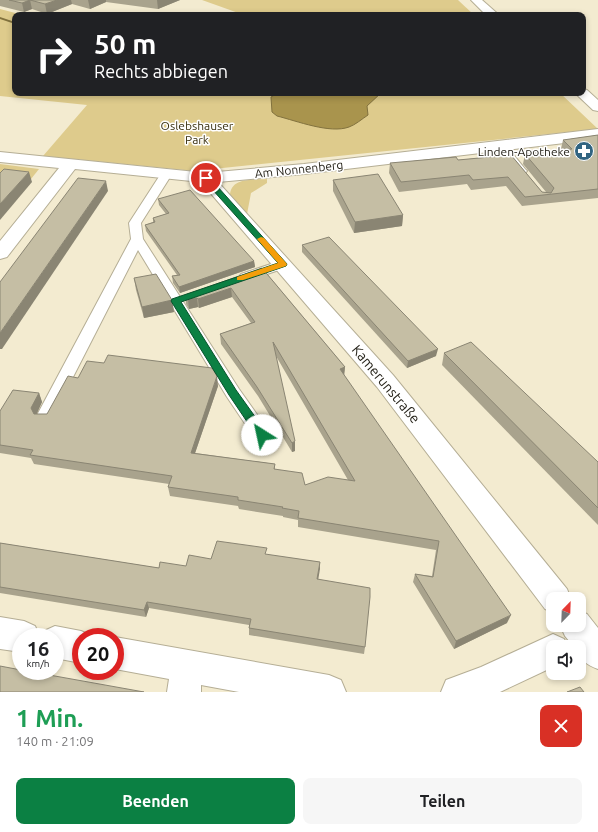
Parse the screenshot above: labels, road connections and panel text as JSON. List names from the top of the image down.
{
  "streets": {
    "street": ["Am Nonnenberg", "Kamerunstraße"]
  },
  "crossings": [
    ["Am Nonnenberg", "Kamerunstraße"]
  ],
  "parks": ["Oslebshauser Park"],
  "places": {
    "pharmacy": ["Linden-Apotheke"]
  },
  "north": "top right",
  "page": {
    "turn": ["50 m", "Rechts abbiegen"],
    "speed": "16 km/h",
    "limit": "20",
    "heading": ["1 Min.", "140 m · 21:09"],
    "buttons": ["Beenden", "Teilen"]
  }
}
